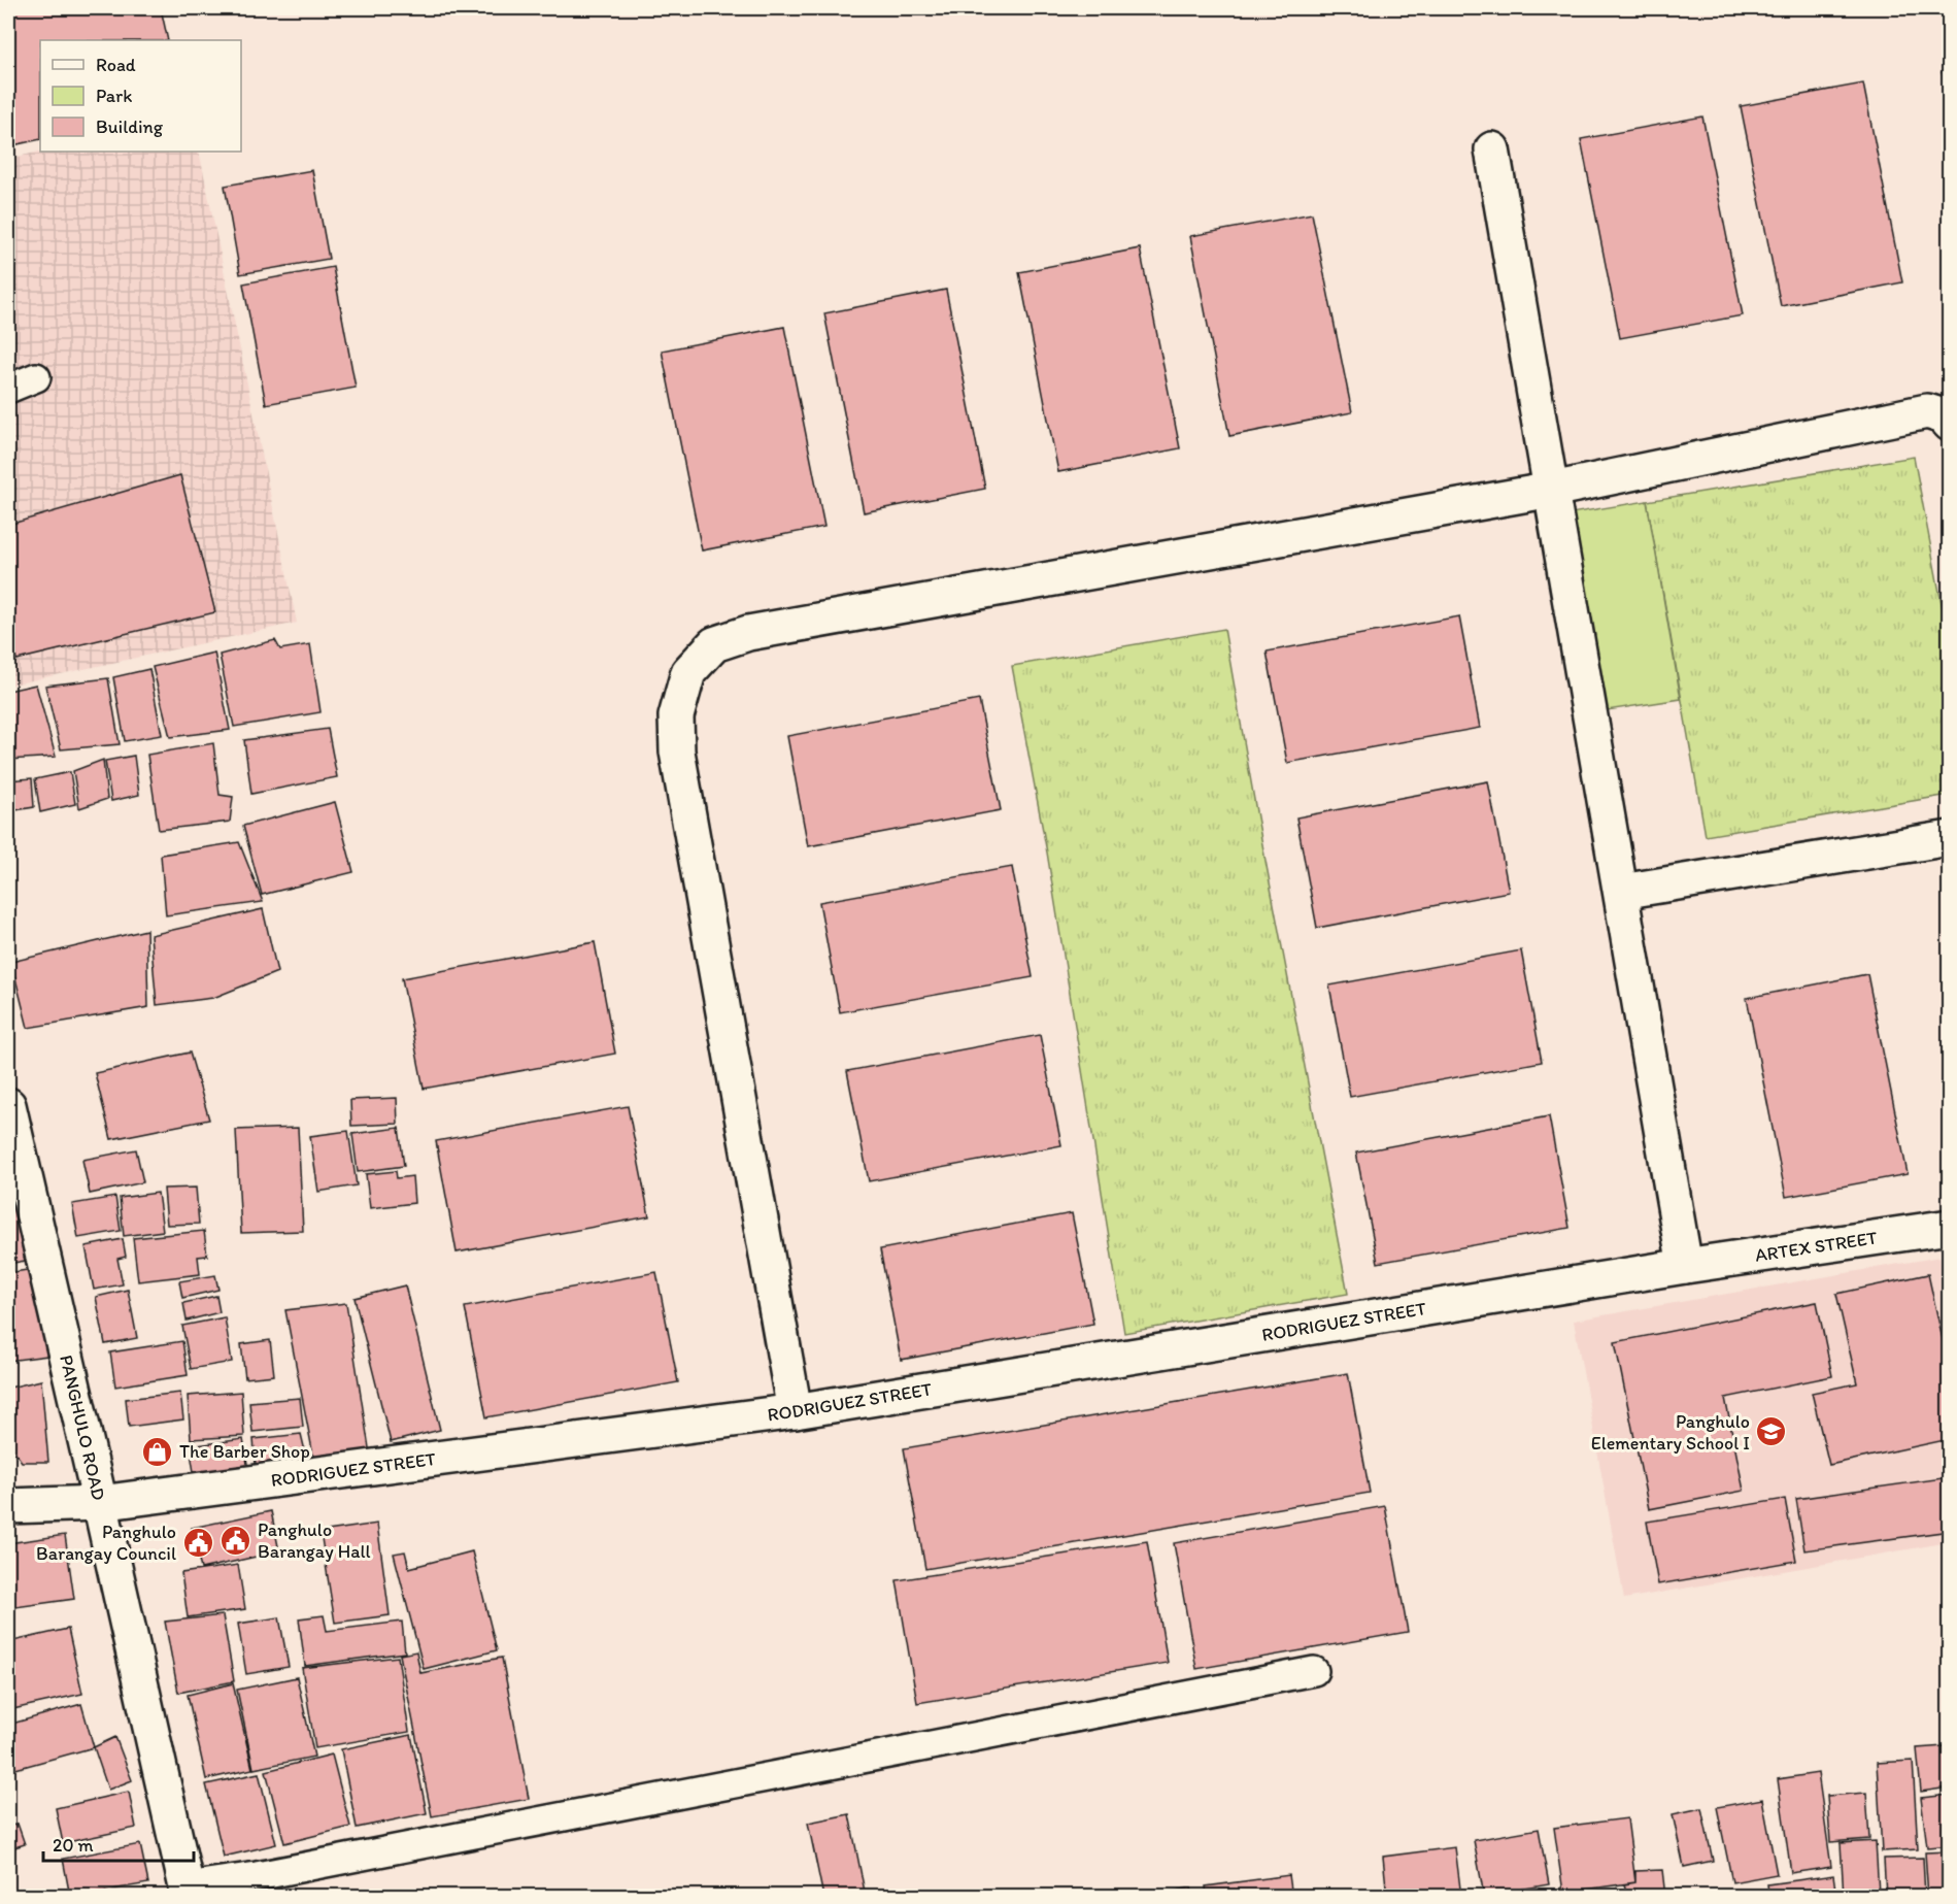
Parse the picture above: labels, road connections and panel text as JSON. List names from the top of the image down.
{
  "streets": {
    "street": ["ARTEX STREET", "RODRIGUEZ STREET", "PANGHULO ROAD"]
  },
  "crossings": [
    ["ARTEX STREET", "RODRIGUEZ STREET"],
    ["RODRIGUEZ STREET", "PANGHULO ROAD"]
  ],
  "places": {
    "school or university": ["Panghulo Elementary School I"],
    "shop": ["The Barber Shop"],
    "public building": ["Panghulo Barangay Hall", "Panghulo Barangay Council"]
  },
  "legend": ["Road", "Park", "Building"],
  "scale_bar": "20 m"
}
